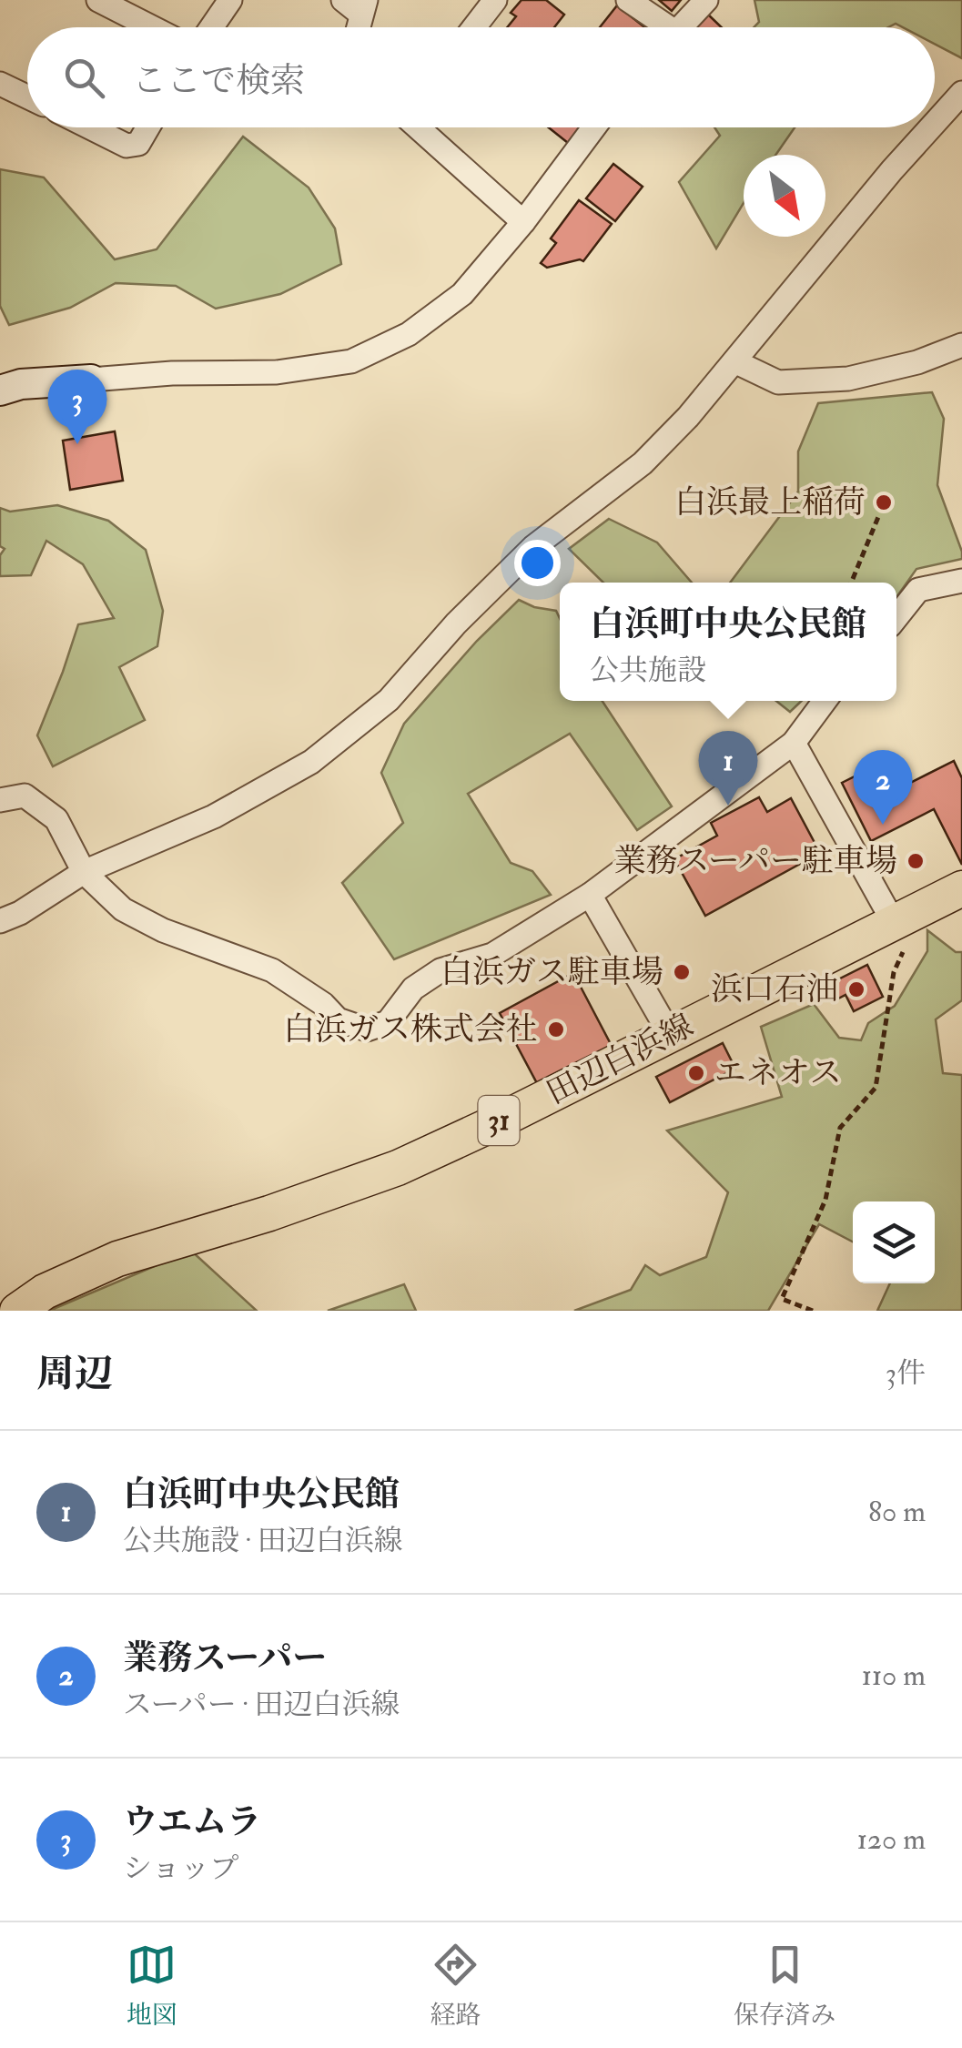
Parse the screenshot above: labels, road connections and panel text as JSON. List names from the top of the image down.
{
  "streets": {
    "main road": ["田辺白浜線", "31"]
  },
  "places": [
    "白浜最上稲荷",
    "業務スーパー駐車場",
    "白浜ガス駐車場",
    "浜口石油",
    "白浜ガス株式会社",
    "エネオス"
  ],
  "north": "bottom right",
  "page": {
    "search": "ここで検索",
    "pins": ["3", "1", "2"],
    "popup": ["白浜町中央公民館", "公共施設"],
    "heading": ["周辺", "3件"],
    "list": [
      {
        "mark": "1",
        "name": "白浜町中央公民館",
        "note": "公共施設 · 田辺白浜線",
        "value": "80 m"
      },
      {
        "mark": "2",
        "name": "業務スーパー",
        "note": "スーパー · 田辺白浜線",
        "value": "110 m"
      },
      {
        "mark": "3",
        "name": "ウエムラ",
        "note": "ショップ",
        "value": "120 m"
      }
    ],
    "nav": ["地図", "経路", "保存済み"]
  }
}
